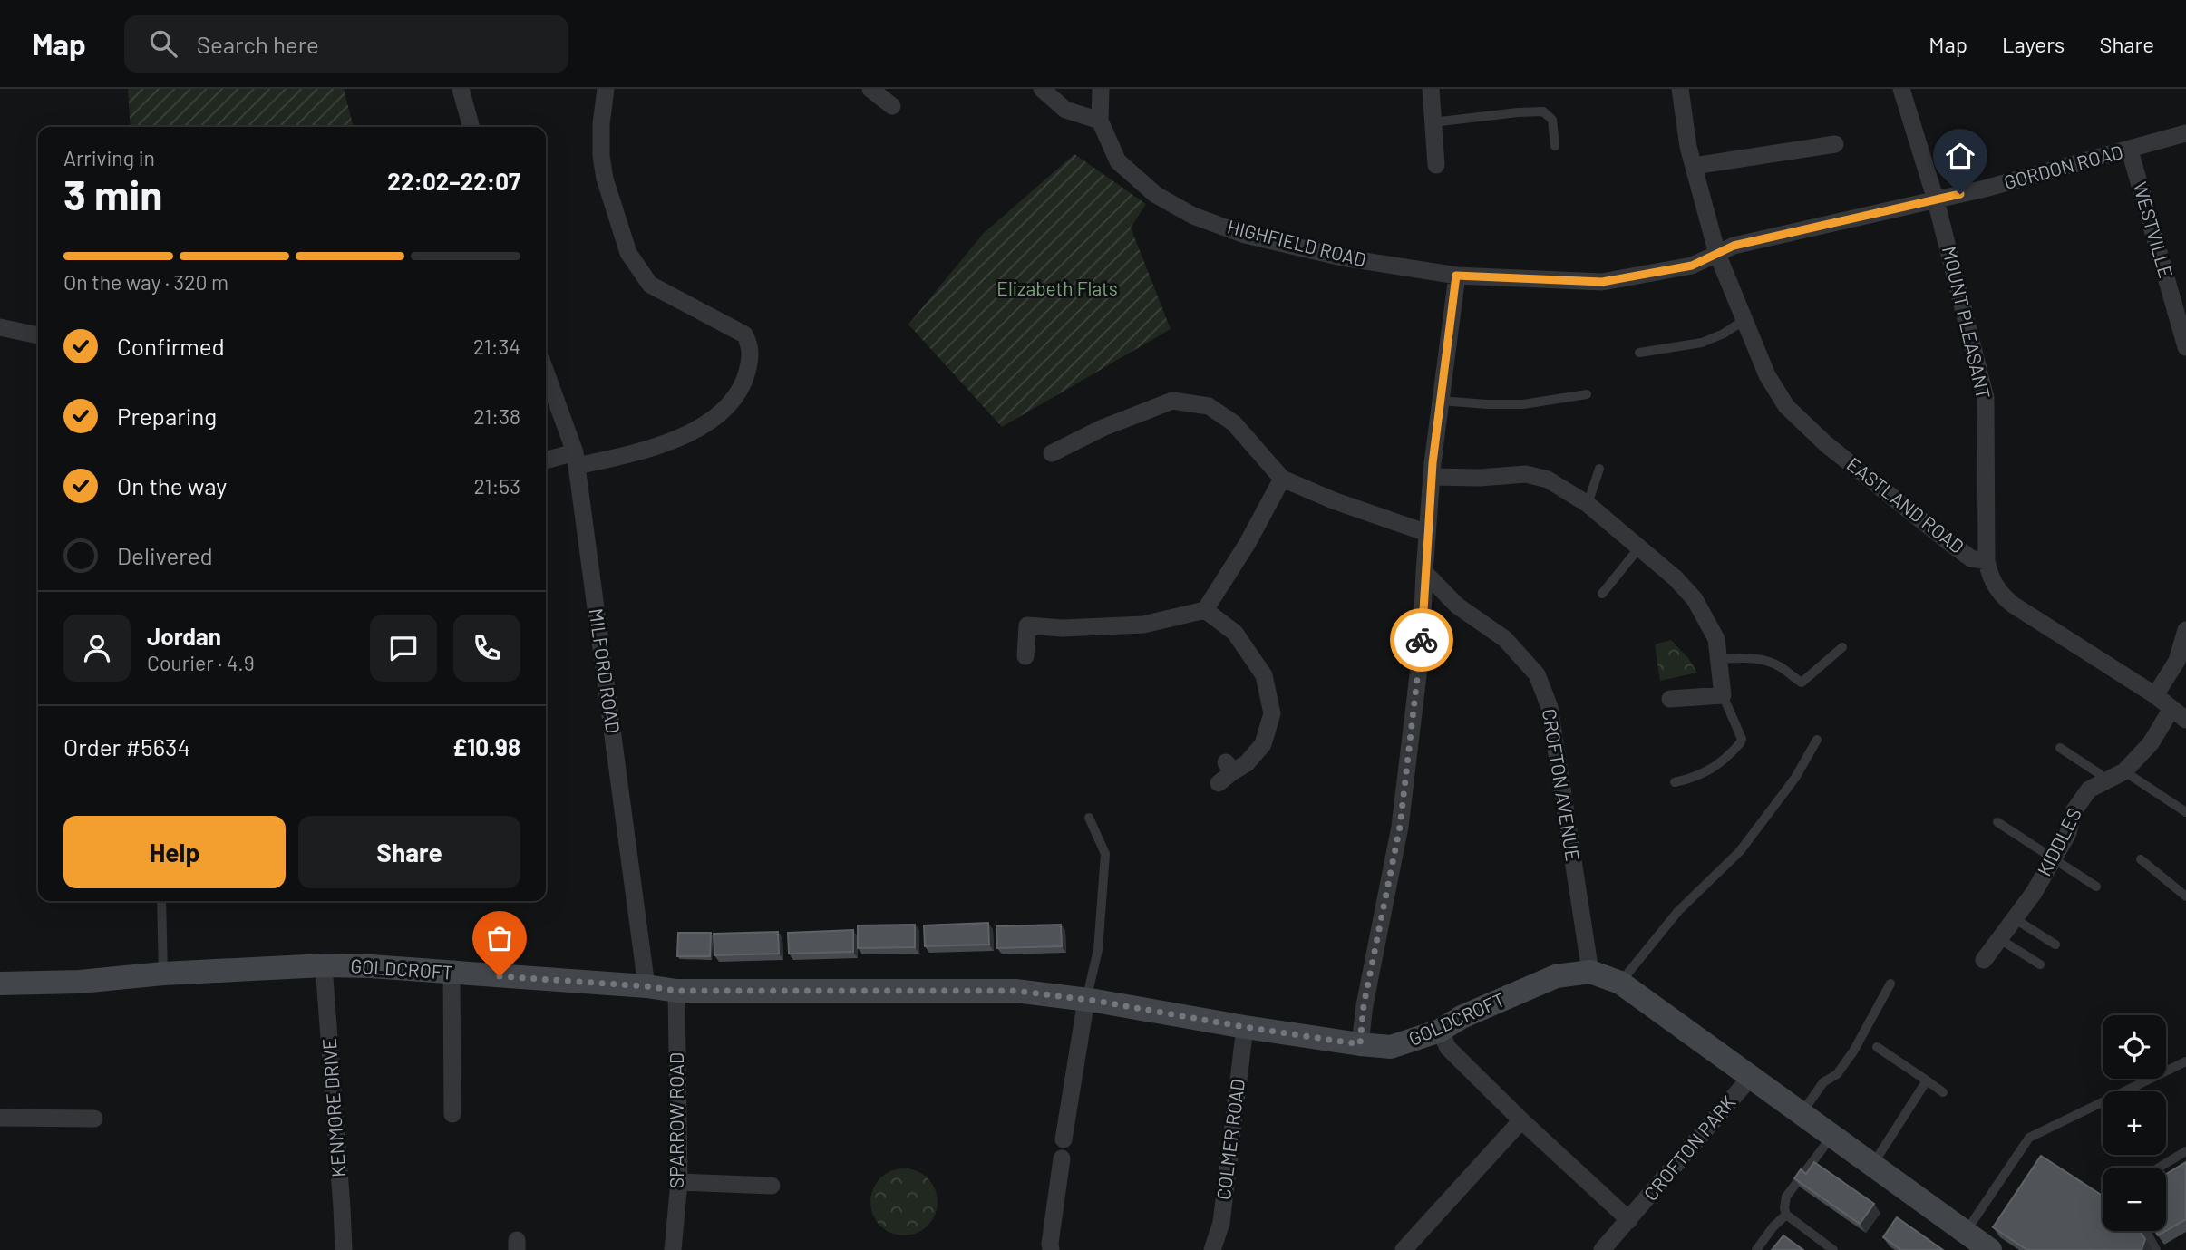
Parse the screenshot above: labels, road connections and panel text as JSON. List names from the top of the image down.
{
  "streets": {
    "street": [
      "GORDON ROAD",
      "WESTVILLE",
      "HIGHFIELD ROAD",
      "MOUNT PLEASANT",
      "EASTLAND ROAD",
      "MILFORD ROAD",
      "CROFTON AVENUE",
      "KIDDLES",
      "GOLDCROFT",
      "KENMORE DRIVE",
      "SPARROW ROAD",
      "COLMER ROAD",
      "CROFTON PARK"
    ]
  },
  "crossings": [
    ["GORDON ROAD", "WESTVILLE"],
    ["GORDON ROAD", "HIGHFIELD ROAD"],
    ["GORDON ROAD", "MOUNT PLEASANT"],
    ["GORDON ROAD", "EASTLAND ROAD"],
    ["MOUNT PLEASANT", "EASTLAND ROAD"],
    ["EASTLAND ROAD", "KIDDLES"],
    ["MILFORD ROAD", "GOLDCROFT"],
    ["CROFTON AVENUE", "GOLDCROFT"],
    ["GOLDCROFT", "KENMORE DRIVE"],
    ["GOLDCROFT", "SPARROW ROAD"],
    ["GOLDCROFT", "COLMER ROAD"],
    ["GOLDCROFT", "CROFTON PARK"]
  ],
  "parks": ["Elizabeth Flats"],
  "page": {
    "header": "Map",
    "search": "Search here",
    "nav": ["Map", "Layers", "Share"],
    "heading": ["3 min", "Arriving in", "22:02–22:07"],
    "panel": [
      "Jordan",
      "Courier · 4.9",
      "Order #5634",
      "£10.98"
    ],
    "bar": "On the way · 320 m",
    "list": [
      ["Confirmed", "21:34"],
      ["Preparing", "21:38"],
      ["On the way", "21:53"],
      "Delivered"
    ],
    "buttons": ["Help", "Share"],
    "map_buttons": ["+", "−"]
  }
}
